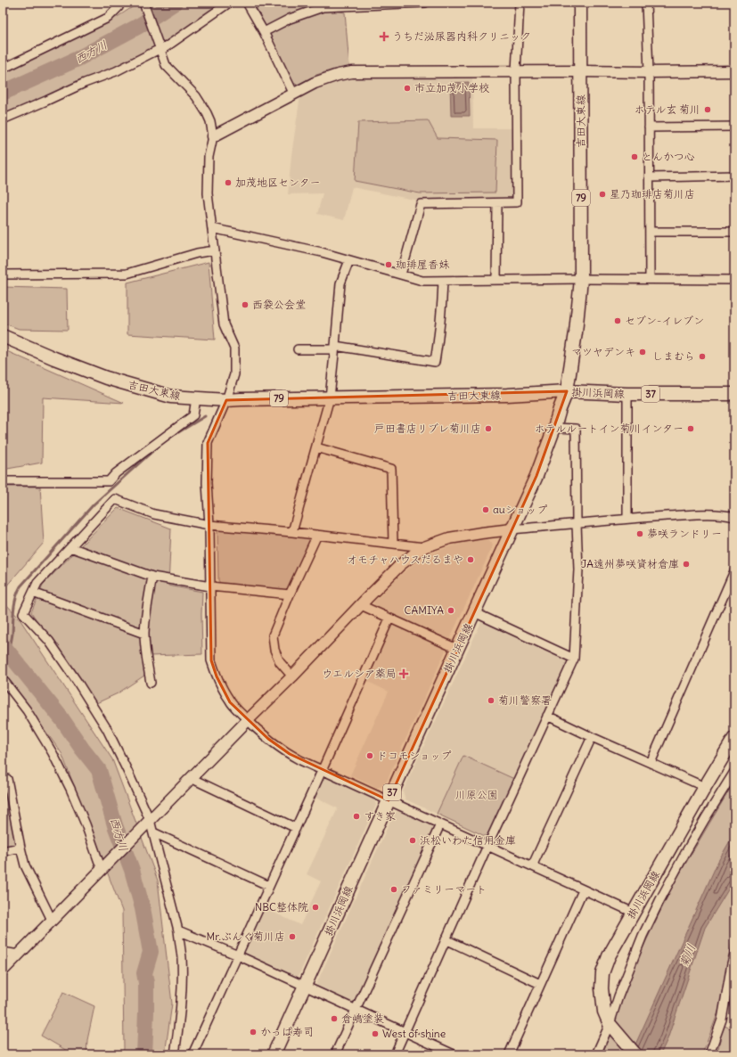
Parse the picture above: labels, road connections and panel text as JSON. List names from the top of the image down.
{
  "streets": {
    "main road": [
      "吉田大東線",
      "79",
      "掛川浜岡線",
      "37"
    ]
  },
  "crossings": [
    ["吉田大東線", "掛川浜岡線"]
  ],
  "water": ["西方川", "菊川"],
  "parks": ["川原公園"],
  "places": {
    "health": ["うちだ泌尿器内科クリニック", "ウエルシア薬局"],
    "other": [
      "市立加茂小学校",
      "ホテル玄 菊川",
      "とんかつ心",
      "加茂地区センター",
      "星乃珈琲店菊川店",
      "珈琲屋香妹",
      "西袋公会堂",
      "セブン-イレブン",
      "マツヤデンキ",
      "しまむら",
      "戸田書店リブレ菊川店",
      "ホテルルートイン菊川インター",
      "auショップ",
      "夢咲ランドリー",
      "オモチャハウスだるまや",
      "JA遠州夢咲資材倉庫",
      "CAMIYA",
      "菊川警察署",
      "ドコモショップ",
      "すき家",
      "浜松いわた信用金庫",
      "ファミリーマート",
      "NBC整体院",
      "Mr.ぶんぐ菊川店",
      "倉嶋塗装",
      "かっぱ寿司",
      "West of shine"
    ]
  }
}
